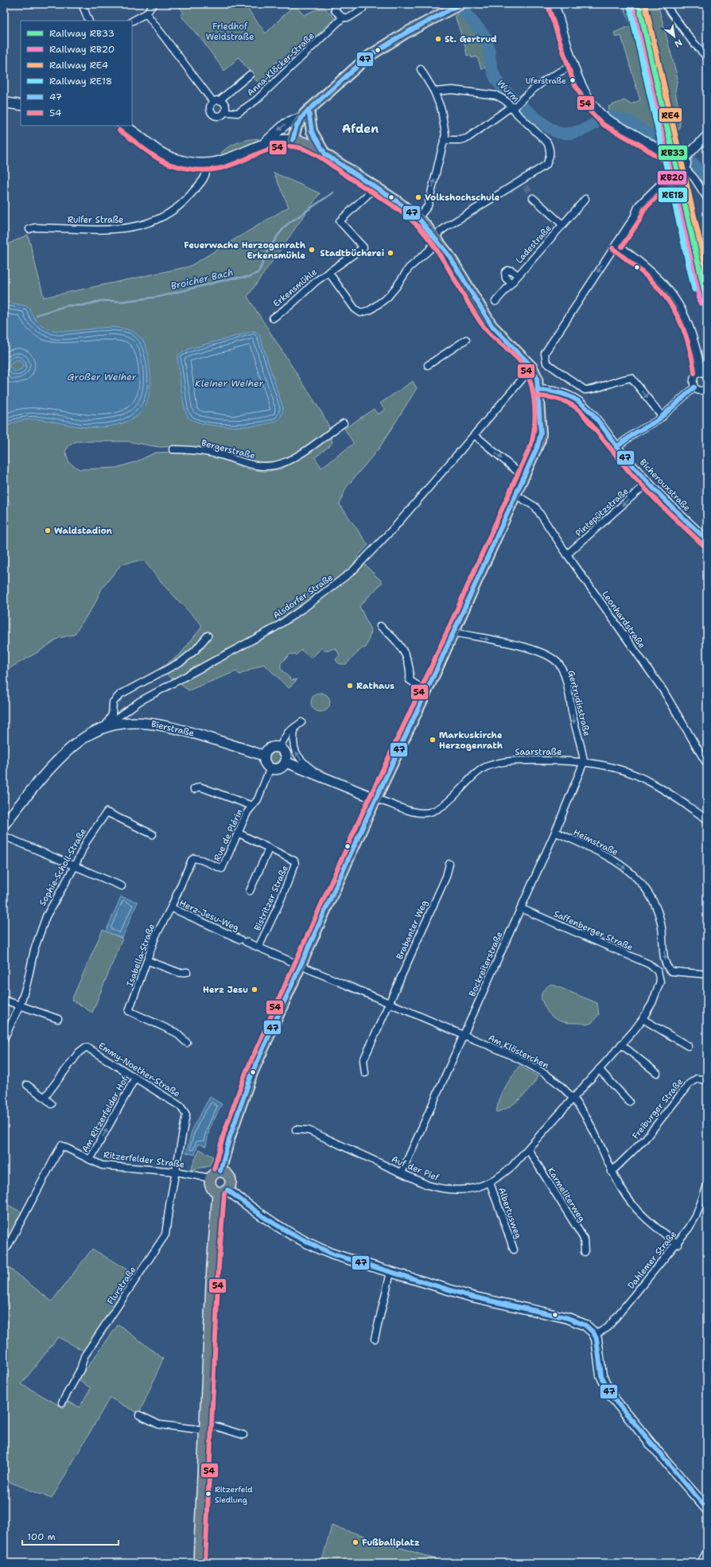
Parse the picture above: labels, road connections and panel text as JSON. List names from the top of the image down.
{
  "streets": {
    "main road": ["Bierstraße"],
    "street": [
      "Anna-Klöcker-Straße",
      "Ruifer Straße",
      "Ladestraße",
      "Erkensmühle",
      "Bergerstraße",
      "Bicherouxstraße",
      "Pintepützstraße",
      "Alsdorfer Straße",
      "Leonhardstraße",
      "Gertrudisstraße",
      "Saarstraße",
      "Rue de Plérin",
      "Heimstraße",
      "Sophie-Scholl-Straße",
      "Bistritzer Straße",
      "Herz-Jesu-Weg",
      "Brabanter Weg",
      "Saffenberger Straße",
      "Isabella-Straße",
      "Bockreiterstraße",
      "Am Klösterchen",
      "Emmy-Noether-Straße",
      "Freiburger Straße",
      "Am Ritzerfelder Hof",
      "Ritzerfelder Straße",
      "Auf der Pief",
      "Karmeliterweg",
      "Albertusweg",
      "Dahlemer Straße",
      "Flurstraße"
    ]
  },
  "crossings": [
    ["Bicherouxstraße", "Pintepützstraße"],
    ["Pintepützstraße", "Leonhardstraße"],
    ["Alsdorfer Straße", "Bierstraße"],
    ["Gertrudisstraße", "Saarstraße"],
    ["Gertrudisstraße", "Bockreiterstraße"],
    ["Bierstraße", "Rue de Plérin"],
    ["Saarstraße", "Bockreiterstraße"],
    ["Rue de Plérin", "Bistritzer Straße"],
    ["Rue de Plérin", "Herz-Jesu-Weg"],
    ["Rue de Plérin", "Isabella-Straße"],
    ["Heimstraße", "Bockreiterstraße"],
    ["Bistritzer Straße", "Herz-Jesu-Weg"],
    ["Herz-Jesu-Weg", "Isabella-Straße"],
    ["Herz-Jesu-Weg", "Am Klösterchen"],
    ["Brabanter Weg", "Am Klösterchen"],
    ["Saffenberger Straße", "Bockreiterstraße"],
    ["Saffenberger Straße", "Auf der Pief"],
    ["Bockreiterstraße", "Am Klösterchen"],
    ["Bockreiterstraße", "Auf der Pief"],
    ["Am Klösterchen", "Freiburger Straße"],
    ["Am Klösterchen", "Auf der Pief"],
    ["Am Klösterchen", "Dahlemer Straße"],
    ["Emmy-Noether-Straße", "Am Ritzerfelder Hof"],
    ["Emmy-Noether-Straße", "Ritzerfelder Straße"],
    ["Emmy-Noether-Straße", "Flurstraße"],
    ["Am Ritzerfelder Hof", "Ritzerfelder Straße"],
    ["Ritzerfelder Straße", "Flurstraße"],
    ["Auf der Pief", "Karmeliterweg"],
    ["Auf der Pief", "Albertusweg"]
  ],
  "one_way": [
    "Pintepützstraße",
    "Gertrudisstraße",
    "Heimstraße",
    "Am Ritzerfelder Hof"
  ],
  "districts": ["Afden"],
  "water": [
    "Wurm",
    "Broicher Bach",
    "Großer Weiher",
    "Kleiner Weiher"
  ],
  "parks": ["Friedhof Weidstraße"],
  "places": [
    "St. Gertrud",
    "Uferstraße",
    "Volkshochschule",
    "Feuerwache Herzogenrath Erkensmühle",
    "Stadtbücherei",
    "Waldstadion",
    "Rathaus",
    "Markuskirche Herzogenrath",
    "Herz Jesu",
    "Ritzerfeld Siedlung",
    "Fußballplatz"
  ],
  "lines": [
    "rail line RB33",
    "rail line RE4",
    "transit line 47",
    "rail line RB20",
    "transit line 54",
    "rail line RE18"
  ],
  "legend": [
    "Railway RB33",
    "Railway RB20",
    "Railway RE4",
    "Railway RE18",
    "47",
    "54"
  ],
  "scale_bar": "100 m",
  "north": "bottom right"
}
